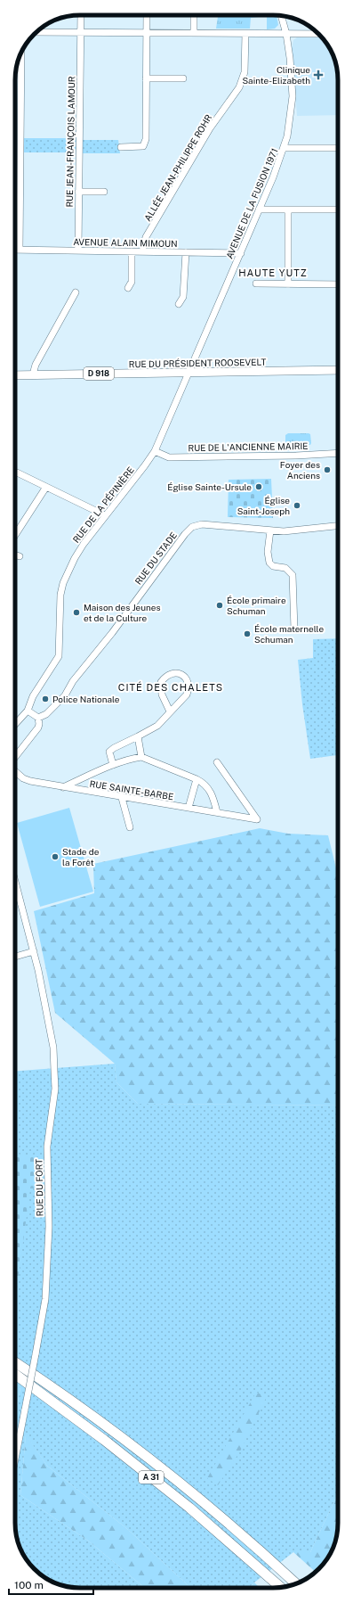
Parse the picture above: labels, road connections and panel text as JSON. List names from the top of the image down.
{
  "streets": {
    "highway": ["A 31"],
    "main road": ["RUE DU PRÉSIDENT ROOSEVELT", "D 918"],
    "street": [
      "RUE JEAN-FRANÇOIS LAMOUR",
      "ALLÉE JEAN-PHILIPPE ROHR",
      "AVENUE DE LA FUSION 1971",
      "AVENUE ALAIN MIMOUN",
      "RUE DE L'ANCIENNE MAIRIE",
      "RUE DE LA PÉPINIÈRE",
      "RUE DU STADE",
      "RUE SAINTE-BARBE",
      "RUE DU FORT"
    ]
  },
  "crossings": [
    ["RUE JEAN-FRANÇOIS LAMOUR", "AVENUE ALAIN MIMOUN"],
    ["ALLÉE JEAN-PHILIPPE ROHR", "AVENUE ALAIN MIMOUN"],
    ["AVENUE DE LA FUSION 1971", "AVENUE ALAIN MIMOUN"],
    ["AVENUE DE LA FUSION 1971", "RUE DU PRÉSIDENT ROOSEVELT"],
    ["AVENUE DE LA FUSION 1971", "RUE DE LA PÉPINIÈRE"],
    ["RUE DU PRÉSIDENT ROOSEVELT", "RUE DE LA PÉPINIÈRE"],
    ["RUE DE L'ANCIENNE MAIRIE", "RUE DE LA PÉPINIÈRE"]
  ],
  "districts": ["HAUTE YUTZ", "CITÉ DES CHALETS"],
  "places": {
    "health": ["Clinique Sainte-Elizabeth"],
    "other": [
      "Foyer des Anciens",
      "Église Sainte-Ursule",
      "Église Saint-Joseph",
      "École primaire Schuman",
      "Maison des Jeunes et de la Culture",
      "École maternelle Schuman",
      "Police Nationale",
      "Stade de la Forêt"
    ]
  },
  "scale_bar": "100 m"
}
